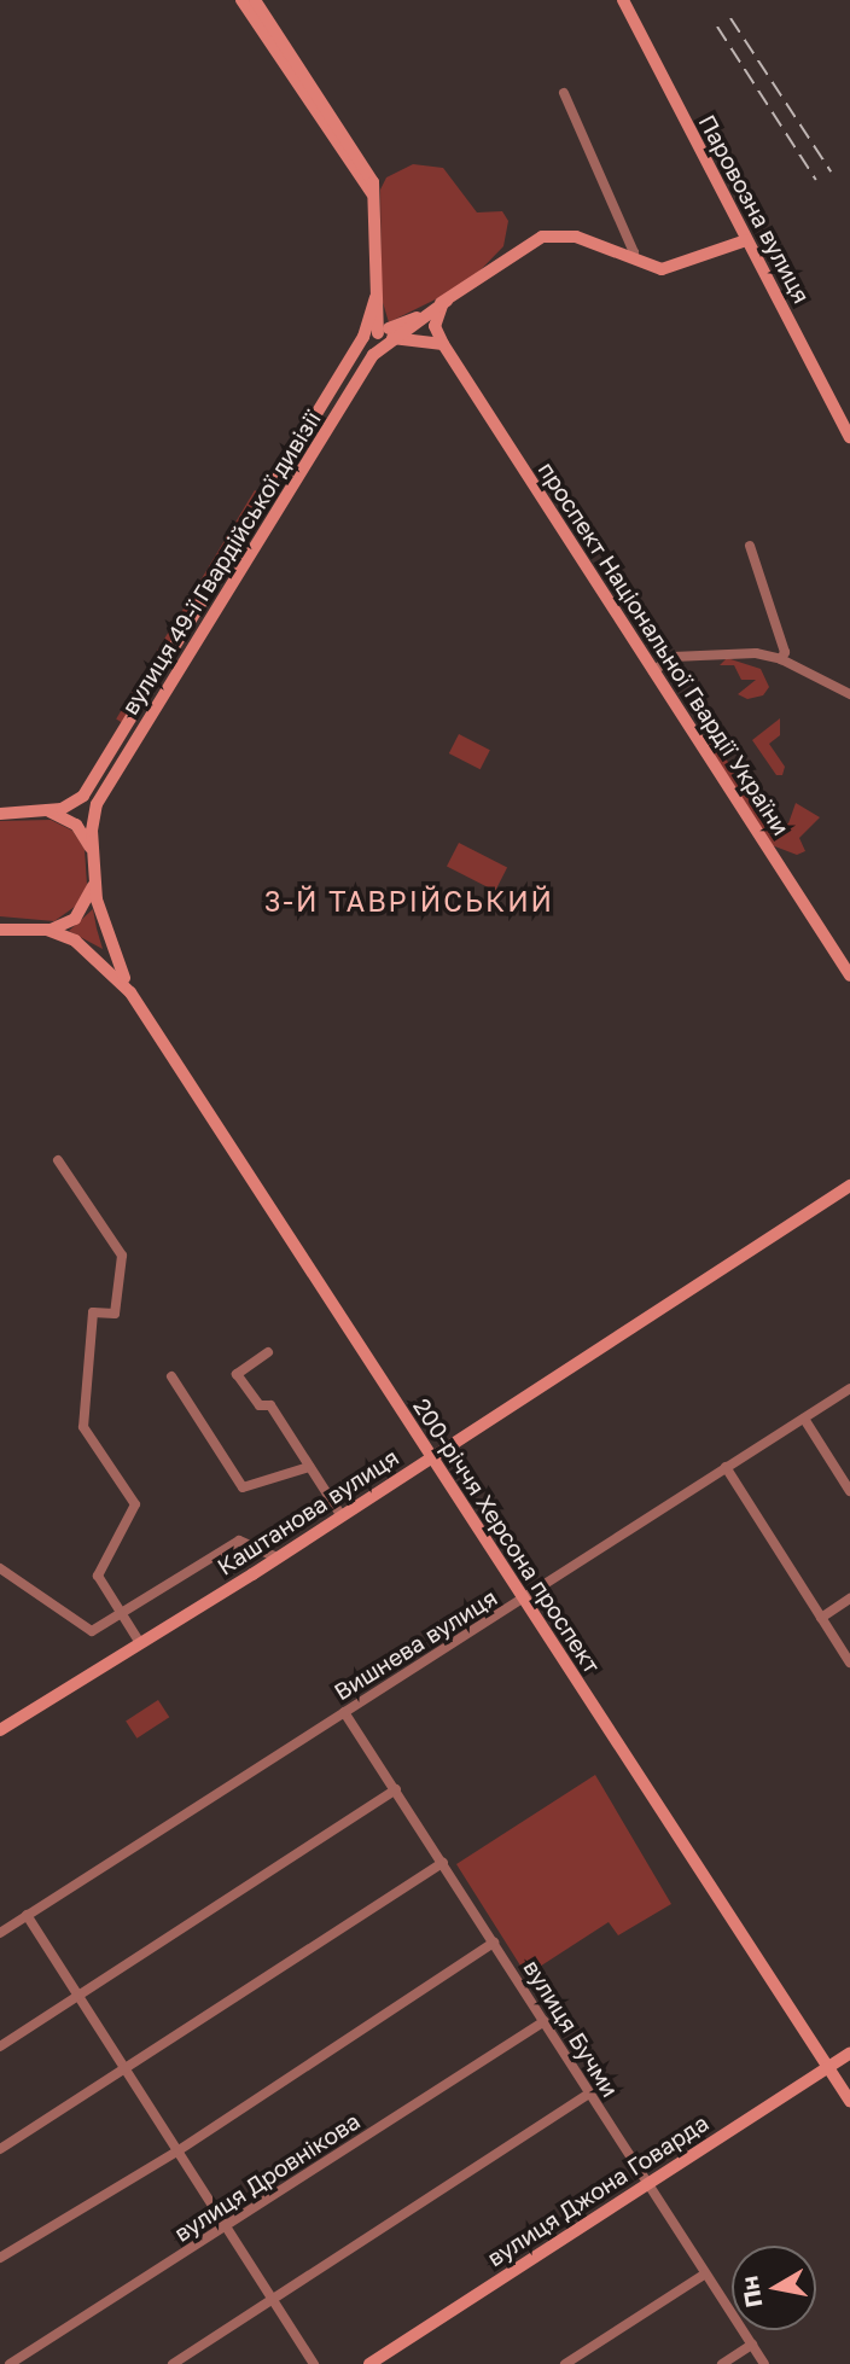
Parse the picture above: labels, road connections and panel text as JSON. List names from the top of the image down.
{
  "streets": {
    "street": [
      "Паровозна вулиця",
      "вулиця 49-ї Гвардійської дивізії",
      "проспект Національної Гвардії України",
      "Каштанова вулиця",
      "200-річчя Херсона проспект",
      "Вишнева вулиця",
      "вулиця Бучми",
      "вулиця Дровнікова",
      "вулиця Джона Говарда"
    ]
  },
  "crossings": [
    ["Каштанова вулиця", "200-річчя Херсона проспект"],
    ["200-річчя Херсона проспект", "Вишнева вулиця"],
    ["200-річчя Херсона проспект", "вулиця Джона Говарда"],
    ["Вишнева вулиця", "вулиця Бучми"],
    ["вулиця Бучми", "вулиця Дровнікова"],
    ["вулиця Бучми", "вулиця Джона Говарда"]
  ],
  "districts": ["3-Й ТАВРІЙСЬКИЙ"],
  "north": "left"
}
